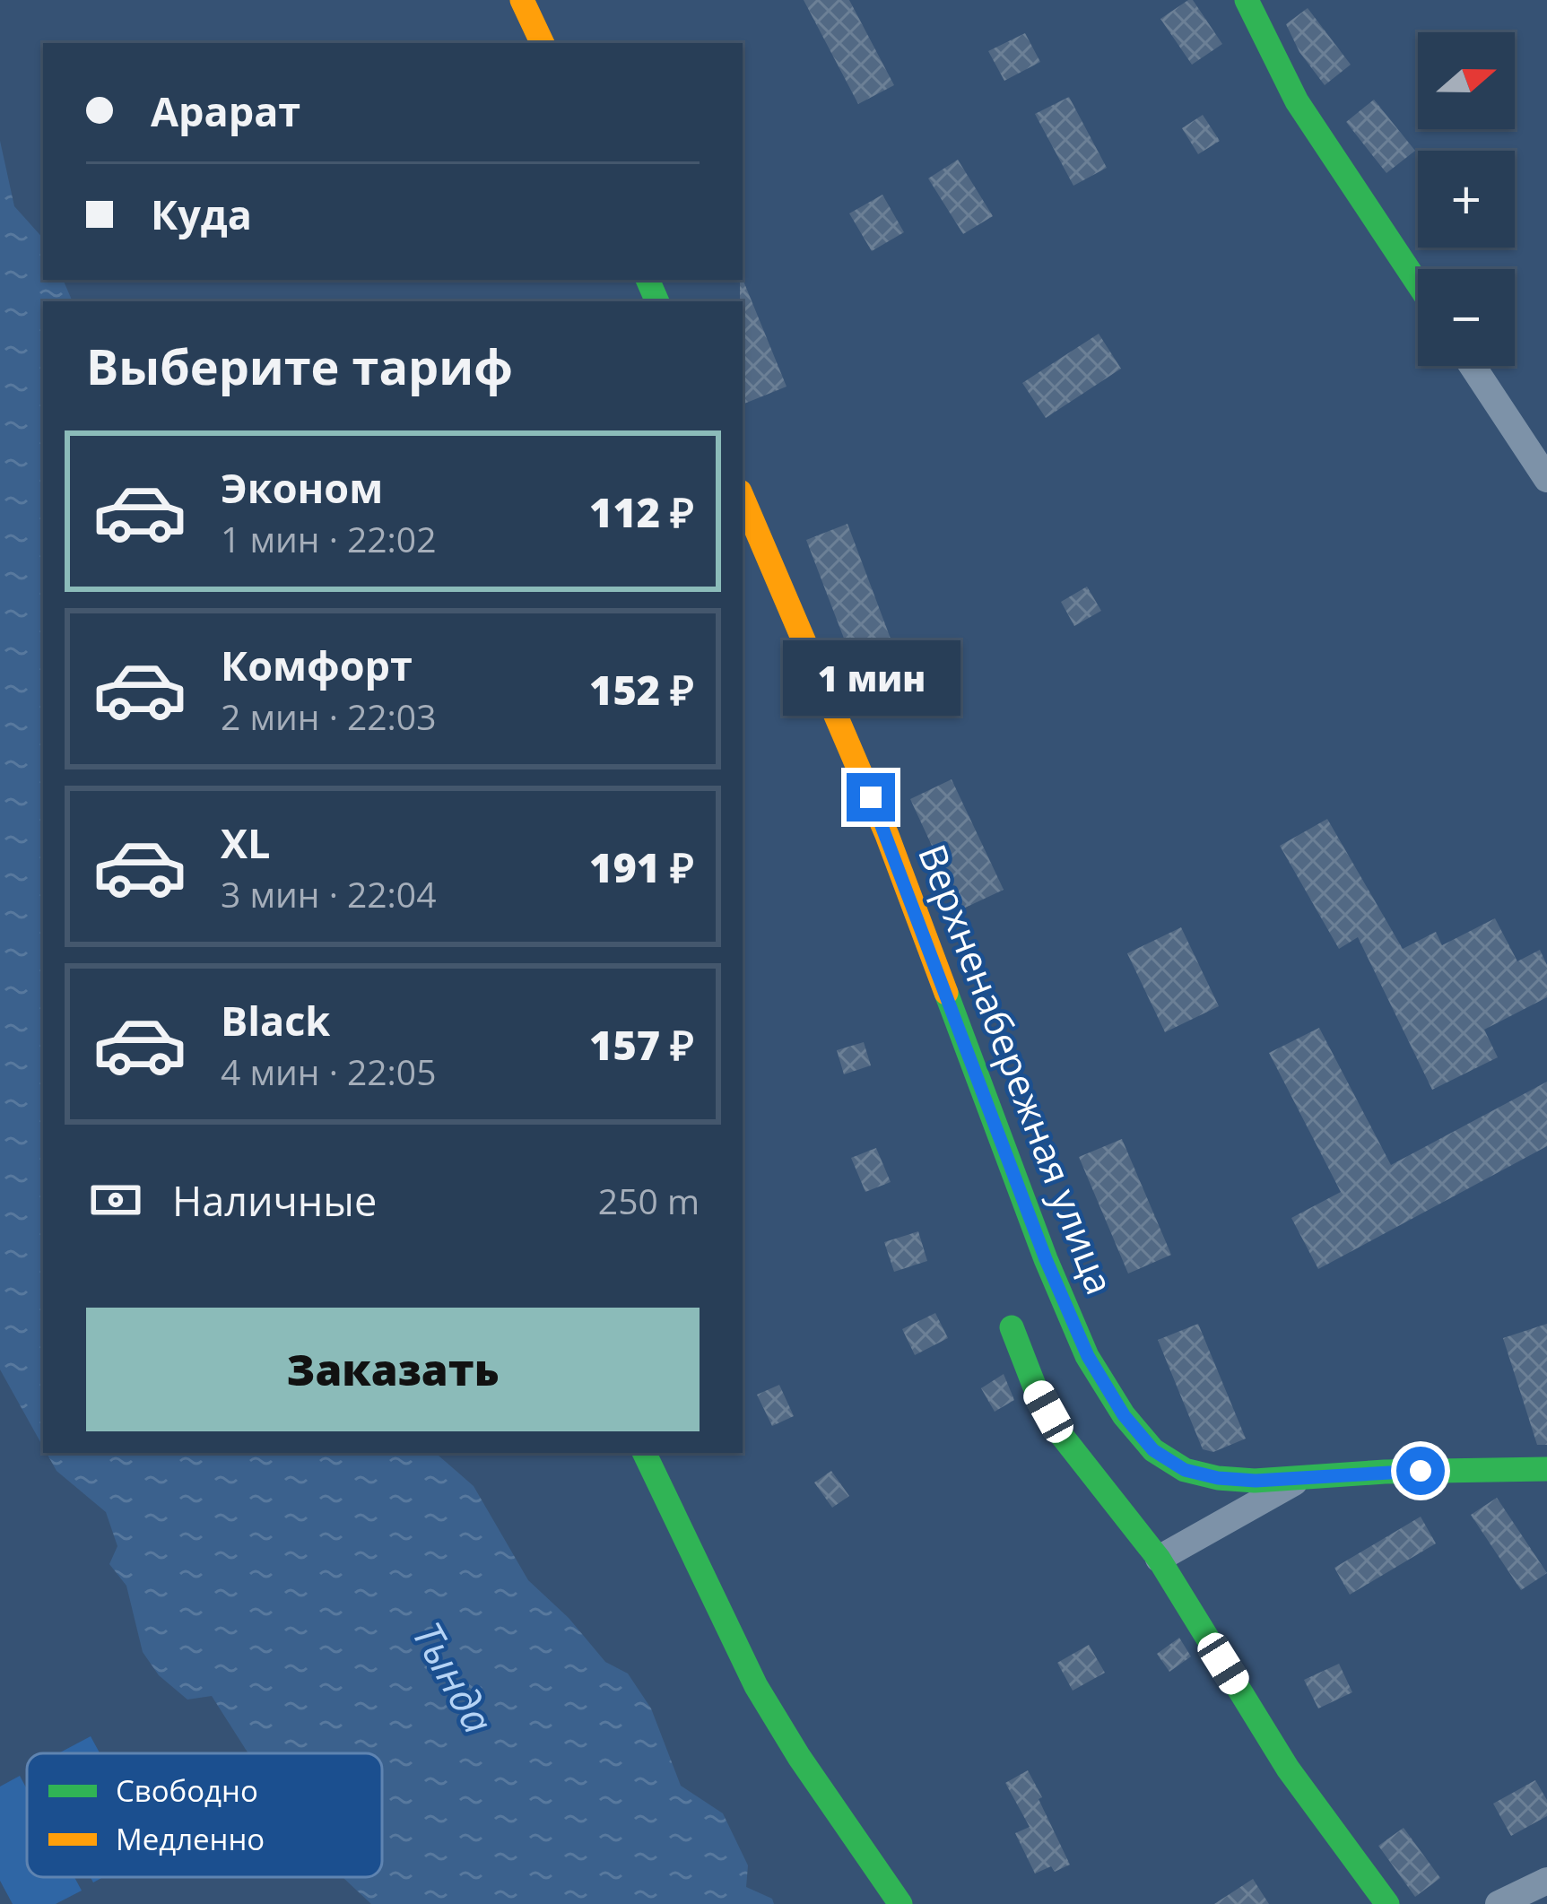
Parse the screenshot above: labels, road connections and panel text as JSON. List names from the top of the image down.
{
  "streets": {
    "street": ["Верхненабережная улица"]
  },
  "water": ["Тында"],
  "legend": ["Свободно", "Медленно"],
  "north": "right",
  "page": {
    "map_buttons": ["+", "−"],
    "banner": ["Арарат", "Куда"],
    "heading": "Выберите тариф",
    "list": [
      {
        "name": "Эконом",
        "note": "1 мин · 22:02",
        "value": "112 ₽"
      },
      {
        "name": "Комфорт",
        "note": "2 мин · 22:03",
        "value": "152 ₽"
      },
      {
        "name": "XL",
        "note": "3 мин · 22:04",
        "value": "191 ₽"
      },
      {
        "name": "Black",
        "note": "4 мин · 22:05",
        "value": "157 ₽"
      }
    ],
    "bubble": "1 мин",
    "pay": ["Наличные", "250 m"],
    "buttons": "Заказать"
  }
}
